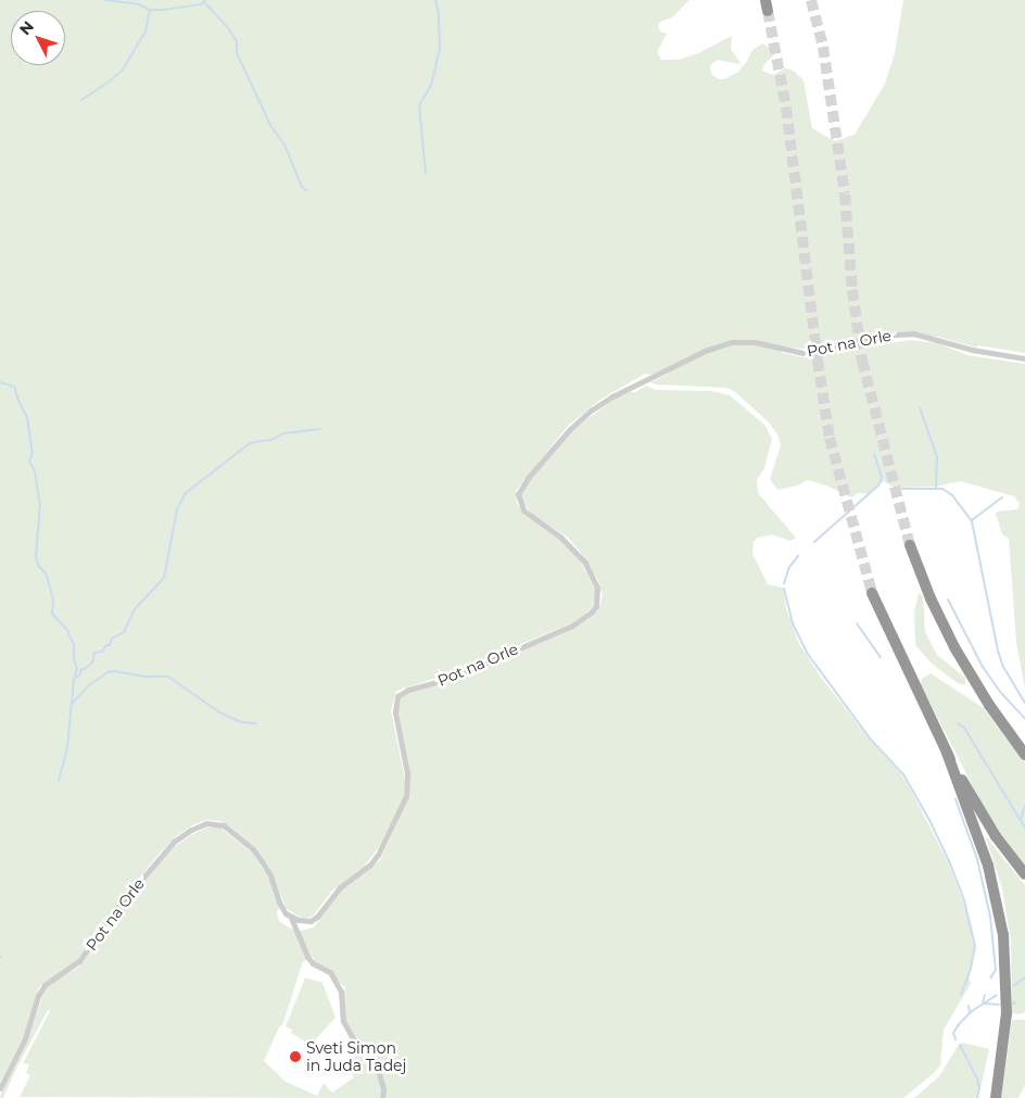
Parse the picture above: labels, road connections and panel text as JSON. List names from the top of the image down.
{
  "streets": {
    "street": ["Pot na Orle"]
  },
  "places": ["Sveti Simon in Juda Tadej"],
  "north": "top left"
}
